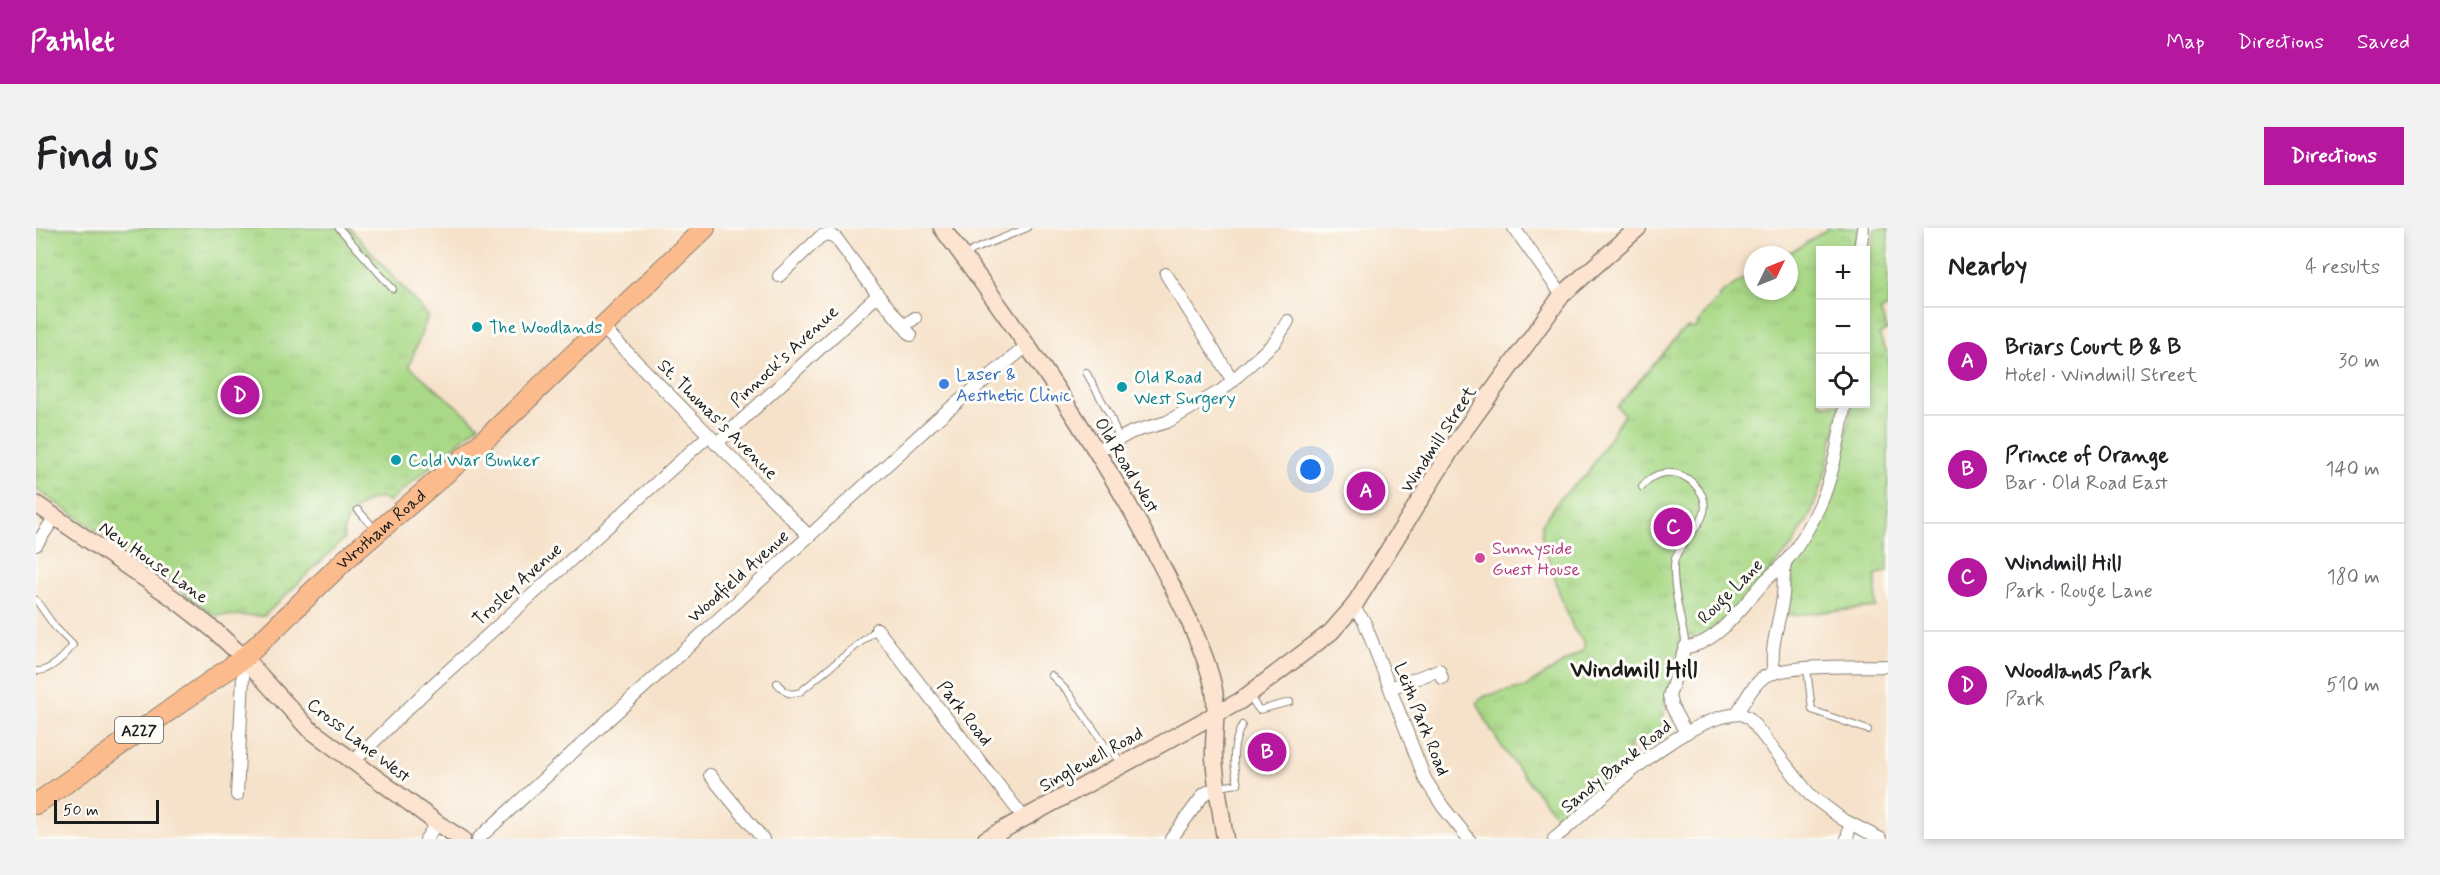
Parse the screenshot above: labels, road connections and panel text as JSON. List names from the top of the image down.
{
  "streets": {
    "main road": ["Wrotham Road", "A227"],
    "street": [
      "Pinnock's Avenue",
      "St. Thomas's Avenue",
      "Windmill Street",
      "Old Road West",
      "New House Lane",
      "Woodfield Avenue",
      "Trosley Avenue",
      "Rouge Lane",
      "Park Road",
      "Leith Park Road",
      "Cross Lane West",
      "Singlewell Road",
      "Sandy Bank Road"
    ]
  },
  "crossings": [
    ["Pinnock's Avenue", "St. Thomas's Avenue"],
    ["Pinnock's Avenue", "Trosley Avenue"],
    ["St. Thomas's Avenue", "Wrotham Road"],
    ["St. Thomas's Avenue", "Woodfield Avenue"],
    ["St. Thomas's Avenue", "Trosley Avenue"],
    ["Windmill Street", "Old Road West"],
    ["Windmill Street", "Leith Park Road"],
    ["Windmill Street", "Singlewell Road"],
    ["Old Road West", "Woodfield Avenue"],
    ["Old Road West", "Singlewell Road"],
    ["Wrotham Road", "New House Lane"],
    ["Wrotham Road", "Cross Lane West"],
    ["New House Lane", "Cross Lane West"],
    ["Trosley Avenue", "Cross Lane West"],
    ["Park Road", "Singlewell Road"]
  ],
  "districts": ["Windmill Hill"],
  "places": [
    "The Woodlands",
    "Laser & Aesthetic Clinic",
    "Old Road West Surgery",
    "Cold War Bunker",
    "Sunnyside Guest House"
  ],
  "scale_bar": "50 m",
  "north": "top right",
  "page": {
    "header": "Pathlet",
    "nav": ["Map", "Directions", "Saved"],
    "buttons": "Directions",
    "title": "Find us",
    "heading": ["Nearby", "4 results"],
    "map_buttons": ["+", "−"],
    "list": [
      {
        "mark": "A",
        "name": "Briars Court B & B",
        "note": "Hotel · Windmill Street",
        "value": "30 m"
      },
      {
        "mark": "B",
        "name": "Prince of Orange",
        "note": "Bar · Old Road East",
        "value": "140 m"
      },
      {
        "mark": "C",
        "name": "Windmill Hill",
        "note": "Park · Rouge Lane",
        "value": "180 m"
      },
      {
        "mark": "D",
        "name": "Woodlands Park",
        "note": "Park",
        "value": "510 m"
      }
    ],
    "pins": [
      "D",
      "A",
      "C",
      "B"
    ],
    "scale": "50 m"
  }
}
